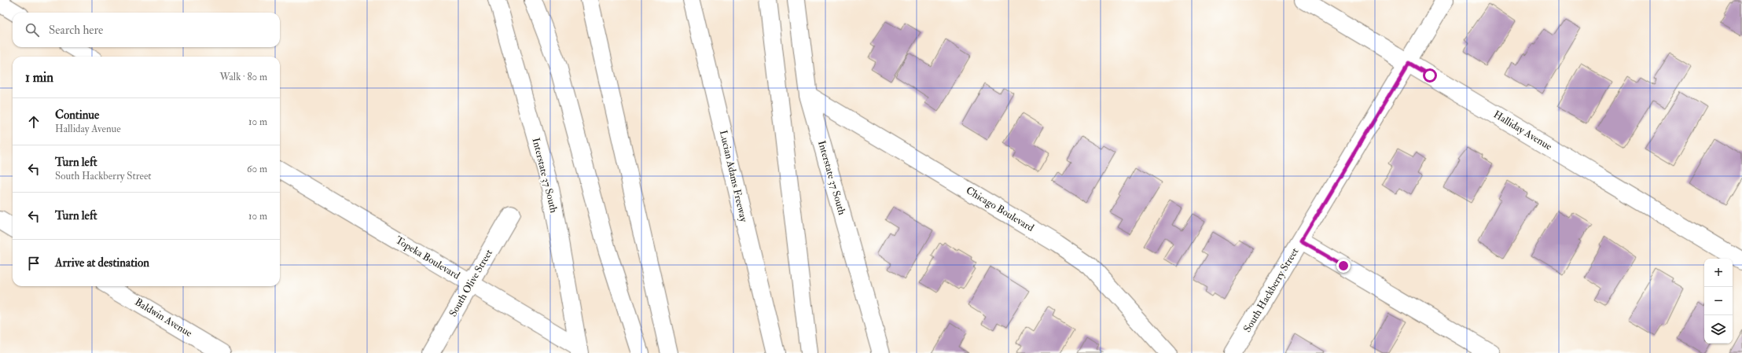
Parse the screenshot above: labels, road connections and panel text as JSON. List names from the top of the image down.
{
  "streets": {
    "main road": [
      "Halliday Avenue",
      "Interstate 37 South",
      "Lucian Adams Freeway",
      "Chicago Boulevard",
      "Topeka Boulevard",
      "South Olive Street",
      "South Hackberry Street",
      "Baldwin Avenue"
    ]
  },
  "crossings": [
    ["Halliday Avenue", "South Hackberry Street"],
    ["Interstate 37 South", "Chicago Boulevard"],
    ["Interstate 37 South", "Topeka Boulevard"],
    ["Topeka Boulevard", "South Olive Street"]
  ],
  "page": {
    "search": "Search here",
    "heading": ["1 min", "Walk · 80 m"],
    "list": [
      ["Continue", "Halliday Avenue", "10 m"],
      ["Turn left", "South Hackberry Street", "60 m"],
      ["Turn left", "10 m"],
      "Arrive at destination"
    ],
    "map_buttons": ["+", "−"]
  }
}
